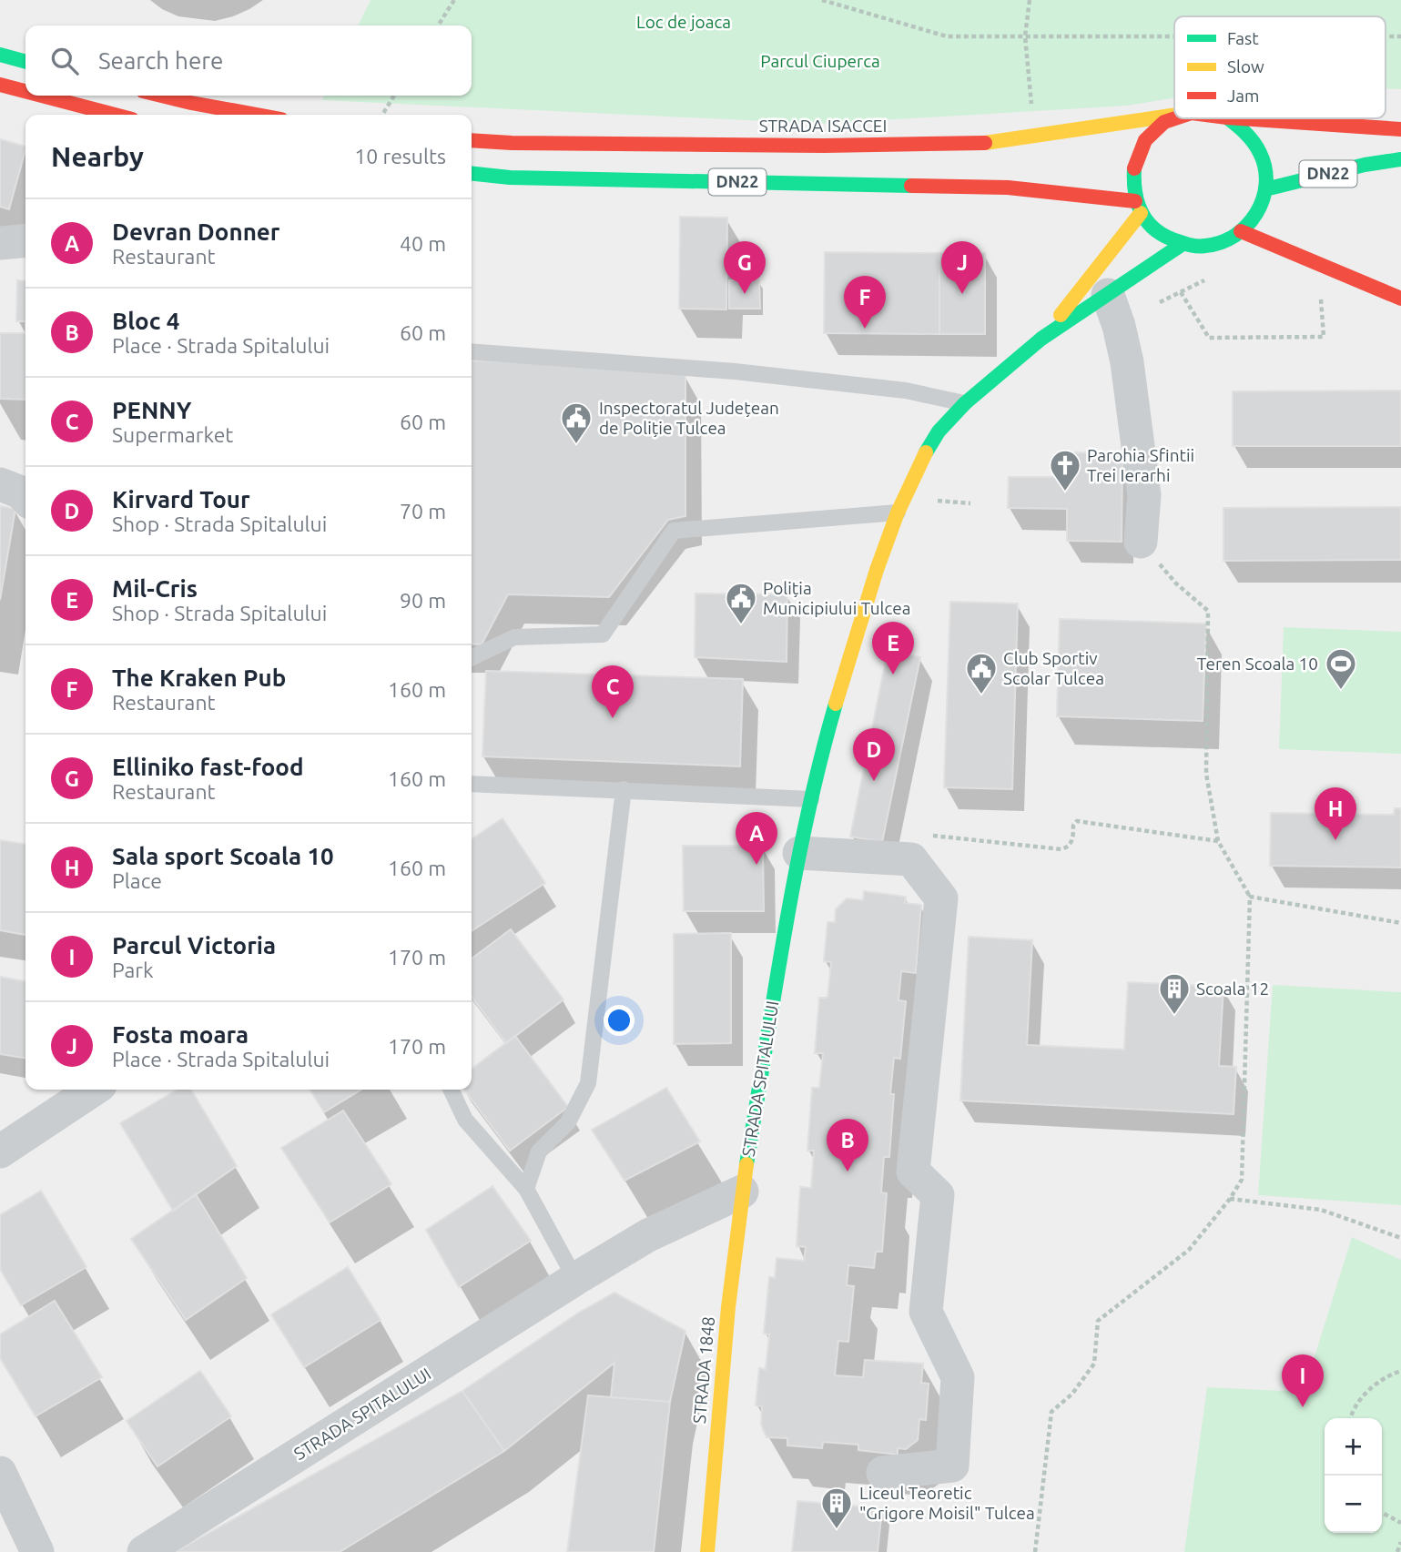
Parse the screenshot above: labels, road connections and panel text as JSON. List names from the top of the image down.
{
  "streets": {
    "main road": [
      "STRADA ISACCEI",
      "DN22",
      "STRADA SPITALULUI",
      "STRADA 1848"
    ]
  },
  "crossings": [
    ["STRADA ISACCEI", "DN22"],
    ["DN22", "STRADA SPITALULUI"],
    ["STRADA SPITALULUI", "STRADA 1848"]
  ],
  "parks": ["Loc de joaca", "Parcul Ciuperca"],
  "places": {
    "public building": ["Inspectoratul Județean de Poliție Tulcea", "Poliția Municipiului Tulcea", "Club Sportiv Scolar Tulcea"],
    "church": ["Parohia Sfintii Trei Ierarhi"],
    "sports": ["Teren Scoala 10"],
    "building": ["Scoala 12", "Liceul Teoretic \"Grigore Moisil\" Tulcea"]
  },
  "legend": ["Fast", "Slow", "Jam"],
  "page": {
    "search": "Search here",
    "heading": ["Nearby", "10 results"],
    "list": [
      {
        "mark": "A",
        "name": "Devran Donner",
        "note": "Restaurant",
        "value": "40 m"
      },
      {
        "mark": "B",
        "name": "Bloc 4",
        "note": "Place · Strada Spitalului",
        "value": "60 m"
      },
      {
        "mark": "C",
        "name": "PENNY",
        "note": "Supermarket",
        "value": "60 m"
      },
      {
        "mark": "D",
        "name": "Kirvard Tour",
        "note": "Shop · Strada Spitalului",
        "value": "70 m"
      },
      {
        "mark": "E",
        "name": "Mil-Cris",
        "note": "Shop · Strada Spitalului",
        "value": "90 m"
      },
      {
        "mark": "F",
        "name": "The Kraken Pub",
        "note": "Restaurant",
        "value": "160 m"
      },
      {
        "mark": "G",
        "name": "Elliniko fast-food",
        "note": "Restaurant",
        "value": "160 m"
      },
      {
        "mark": "H",
        "name": "Sala sport Scoala 10",
        "note": "Place",
        "value": "160 m"
      },
      {
        "mark": "I",
        "name": "Parcul Victoria",
        "note": "Park",
        "value": "170 m"
      },
      {
        "mark": "J",
        "name": "Fosta moara",
        "note": "Place · Strada Spitalului",
        "value": "170 m"
      }
    ],
    "pins": [
      "G",
      "J",
      "F",
      "E",
      "C",
      "D",
      "H",
      "A",
      "B",
      "I"
    ],
    "map_buttons": ["+", "−"]
  }
}
